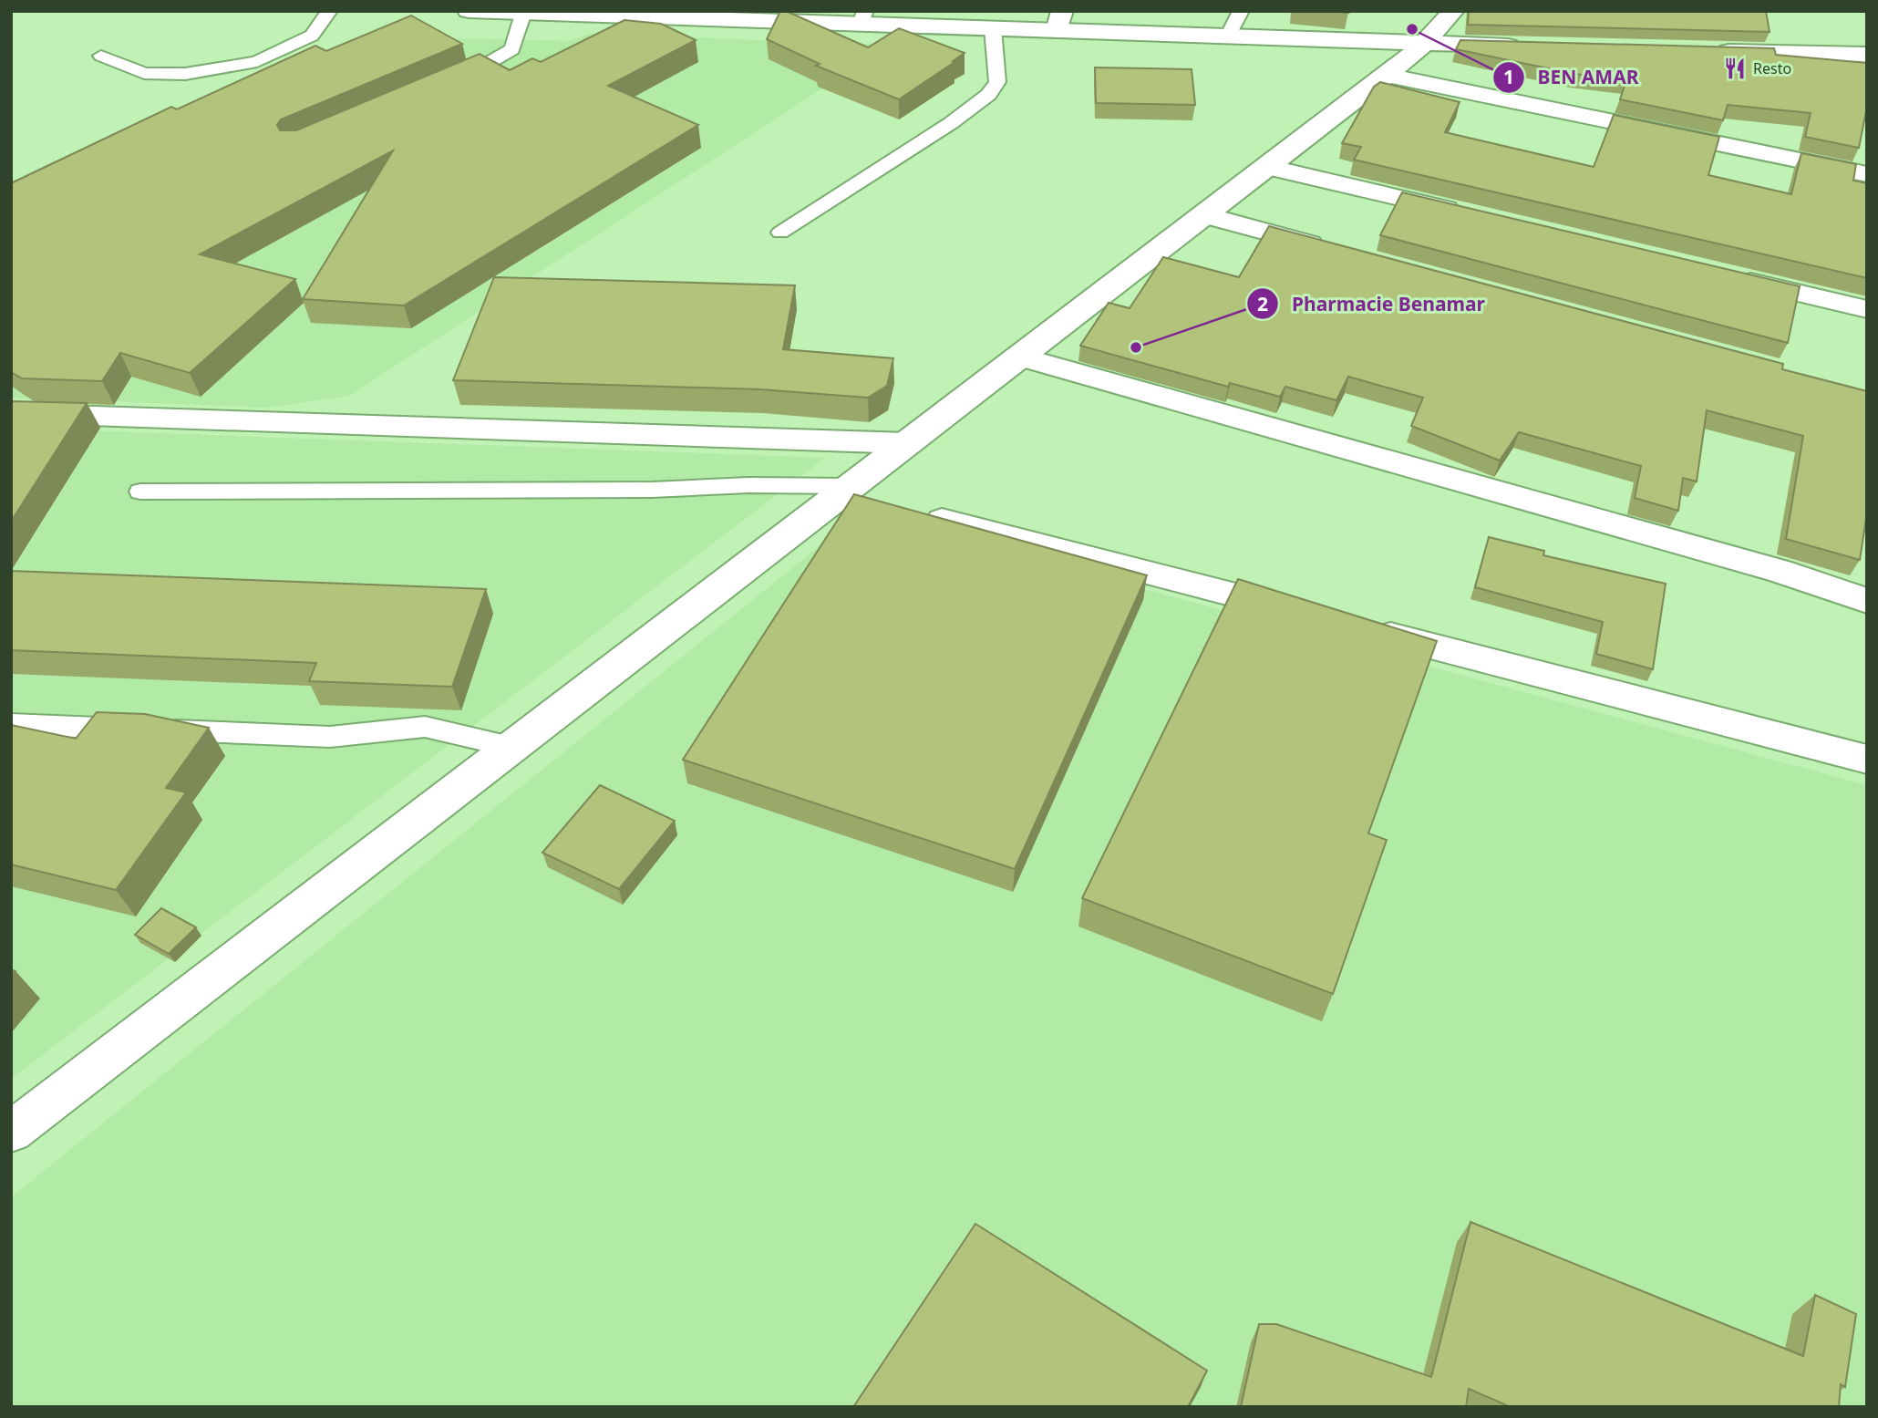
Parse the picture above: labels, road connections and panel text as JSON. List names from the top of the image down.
{
  "places": {
    "other": ["BEN AMAR", "Pharmacie Benamar"],
    "restaurant": ["Resto"]
  }
}
